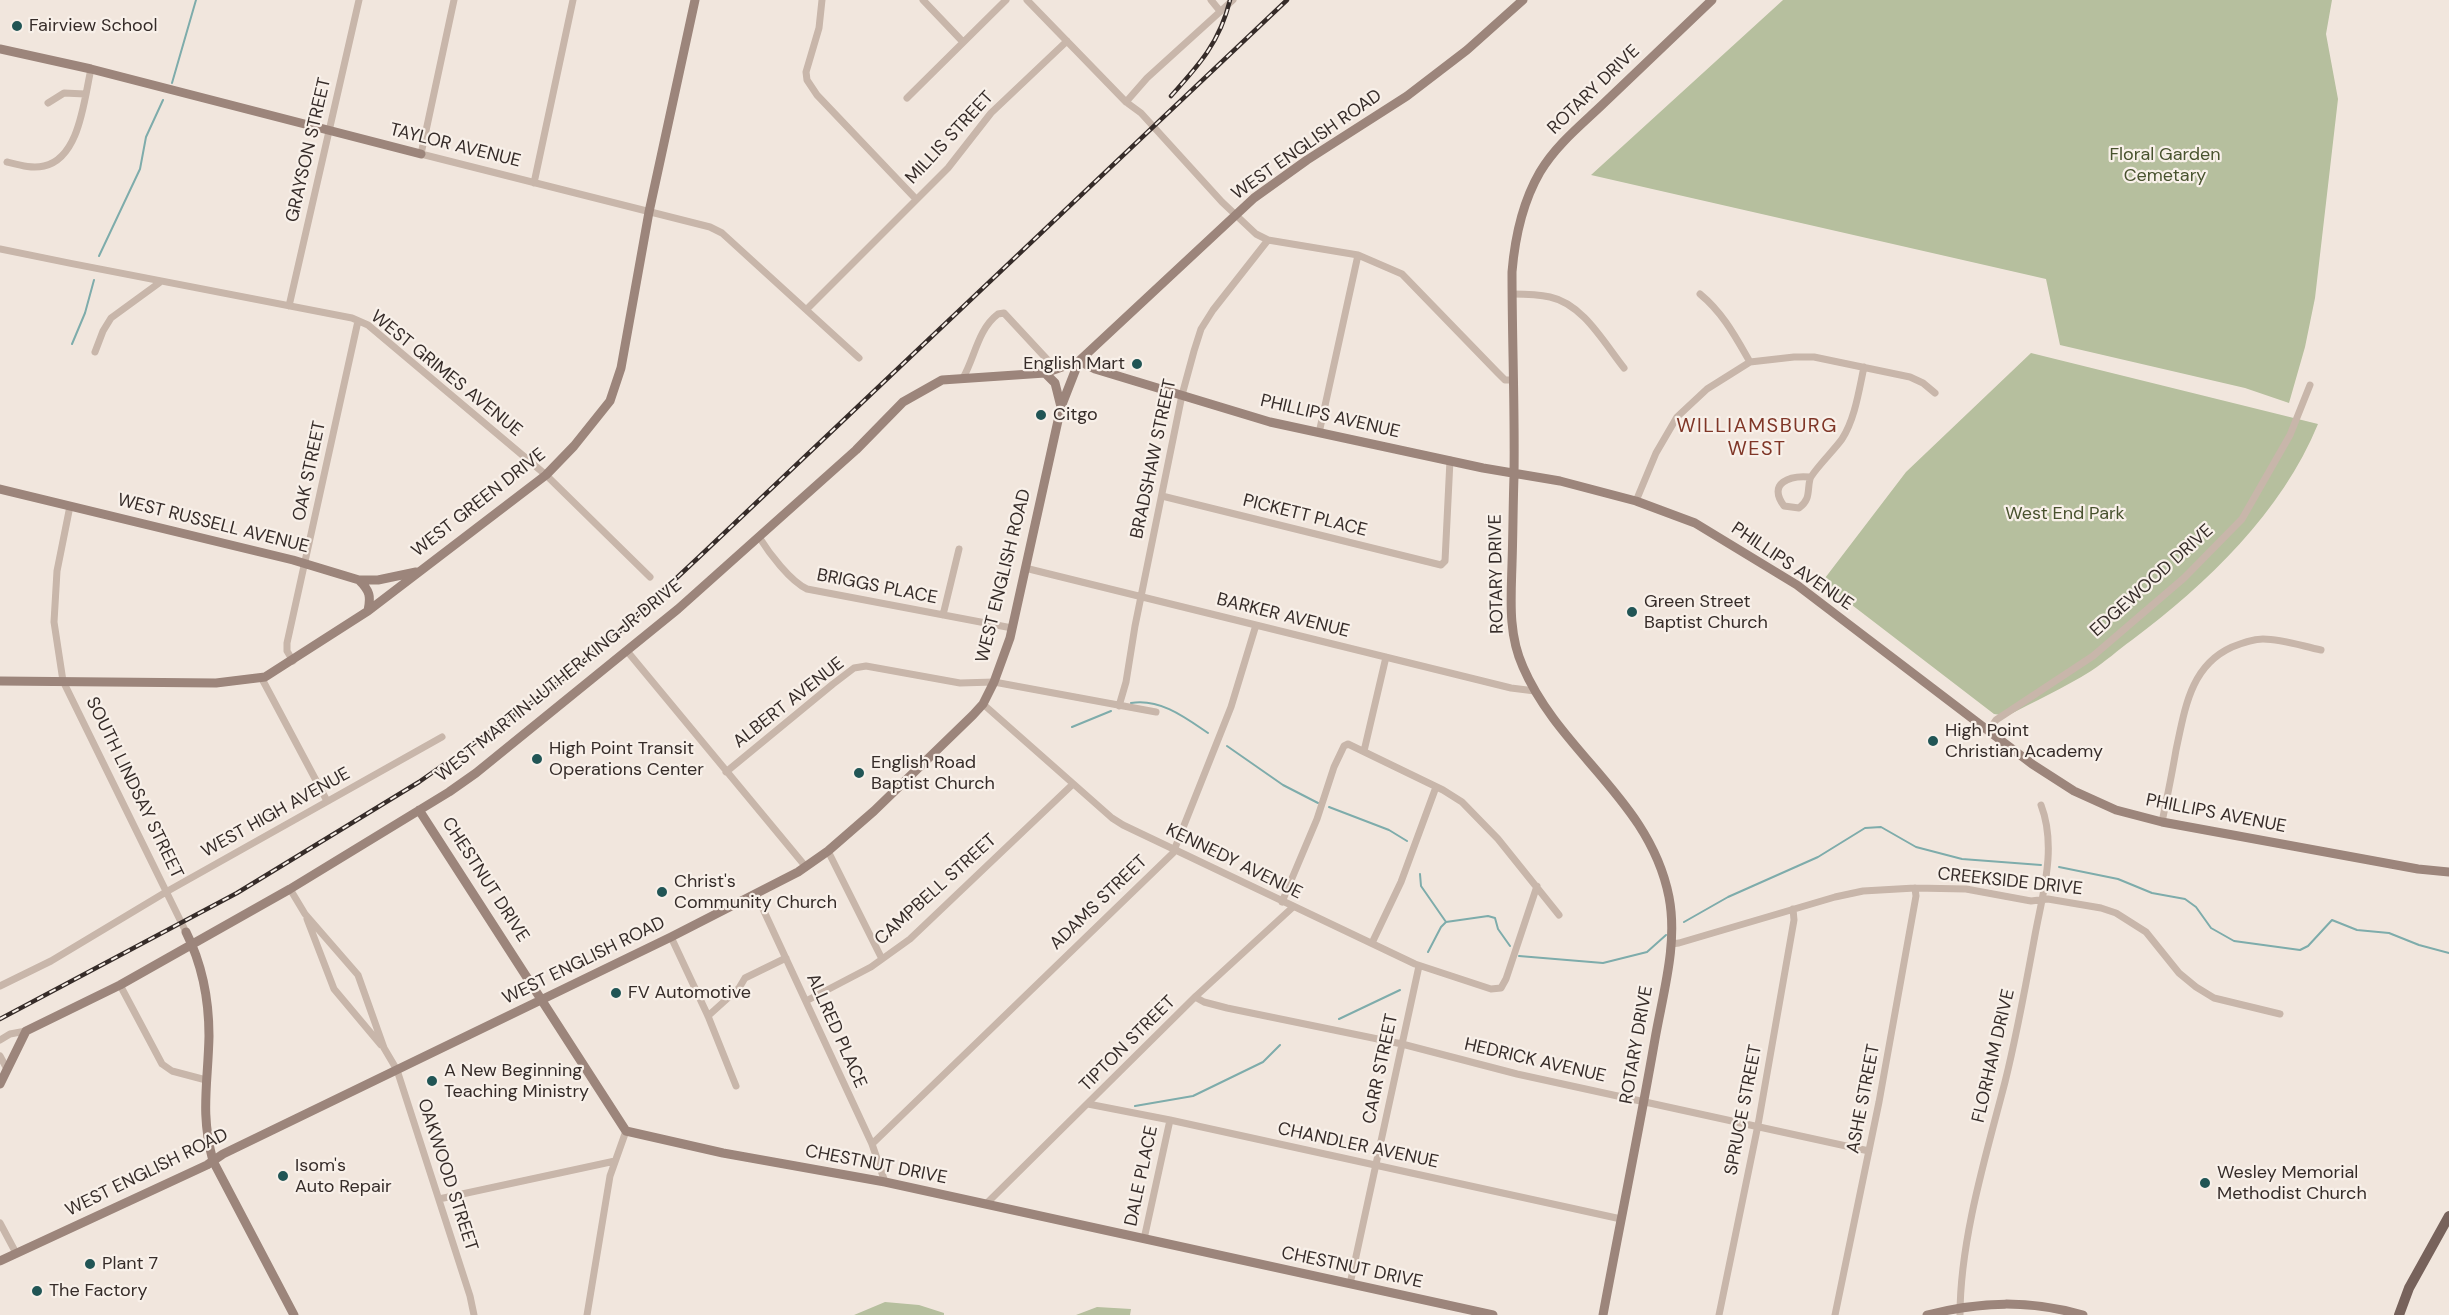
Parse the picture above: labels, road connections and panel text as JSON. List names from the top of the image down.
{
  "streets": {
    "main road": [
      "ROTARY DRIVE",
      "WEST ENGLISH ROAD",
      "TAYLOR AVENUE",
      "PHILLIPS AVENUE",
      "WEST GREEN DRIVE",
      "WEST RUSSELL AVENUE",
      "WEST MARTIN LUTHER KING JR DRIVE",
      "SOUTH LINDSAY STREET",
      "CHESTNUT DRIVE"
    ],
    "street": [
      "MILLIS STREET",
      "GRAYSON STREET",
      "WEST GRIMES AVENUE",
      "BRADSHAW STREET",
      "OAK STREET",
      "PICKETT PLACE",
      "EDGEWOOD DRIVE",
      "BRIGGS PLACE",
      "BARKER AVENUE",
      "ALBERT AVENUE",
      "WEST HIGH AVENUE",
      "KENNEDY AVENUE",
      "CREEKSIDE DRIVE",
      "CAMPBELL STREET",
      "ADAMS STREET",
      "ALLRED PLACE",
      "TIPTON STREET",
      "FLORHAM DRIVE",
      "HEDRICK AVENUE",
      "CARR STREET",
      "ASHE STREET",
      "SPRUCE STREET",
      "CHANDLER AVENUE",
      "OAKWOOD STREET",
      "DALE PLACE"
    ]
  },
  "crossings": [
    ["ROTARY DRIVE", "PHILLIPS AVENUE"],
    ["ROTARY DRIVE", "BARKER AVENUE"],
    ["ROTARY DRIVE", "CREEKSIDE DRIVE"],
    ["ROTARY DRIVE", "HEDRICK AVENUE"],
    ["ROTARY DRIVE", "CHANDLER AVENUE"],
    ["MILLIS STREET", "TAYLOR AVENUE"],
    ["WEST ENGLISH ROAD", "PHILLIPS AVENUE"],
    ["WEST ENGLISH ROAD", "BRIGGS PLACE"],
    ["WEST ENGLISH ROAD", "BARKER AVENUE"],
    ["WEST ENGLISH ROAD", "WEST MARTIN LUTHER KING JR DRIVE"],
    ["WEST ENGLISH ROAD", "ALBERT AVENUE"],
    ["WEST ENGLISH ROAD", "SOUTH LINDSAY STREET"],
    ["WEST ENGLISH ROAD", "KENNEDY AVENUE"],
    ["WEST ENGLISH ROAD", "CHESTNUT DRIVE"],
    ["WEST ENGLISH ROAD", "ALLRED PLACE"],
    ["WEST ENGLISH ROAD", "OAKWOOD STREET"],
    ["TAYLOR AVENUE", "GRAYSON STREET"],
    ["TAYLOR AVENUE", "WEST GREEN DRIVE"],
    ["GRAYSON STREET", "WEST GRIMES AVENUE"],
    ["WEST GRIMES AVENUE", "OAK STREET"],
    ["WEST GRIMES AVENUE", "WEST GREEN DRIVE"],
    ["PHILLIPS AVENUE", "BRADSHAW STREET"],
    ["PHILLIPS AVENUE", "PICKETT PLACE"],
    ["PHILLIPS AVENUE", "EDGEWOOD DRIVE"],
    ["PHILLIPS AVENUE", "WEST MARTIN LUTHER KING JR DRIVE"],
    ["BRADSHAW STREET", "PICKETT PLACE"],
    ["BRADSHAW STREET", "BARKER AVENUE"],
    ["BRADSHAW STREET", "ALBERT AVENUE"],
    ["OAK STREET", "WEST GREEN DRIVE"],
    ["OAK STREET", "WEST RUSSELL AVENUE"],
    ["WEST GREEN DRIVE", "WEST RUSSELL AVENUE"],
    ["WEST GREEN DRIVE", "SOUTH LINDSAY STREET"],
    ["WEST RUSSELL AVENUE", "SOUTH LINDSAY STREET"],
    ["BRIGGS PLACE", "WEST MARTIN LUTHER KING JR DRIVE"],
    ["BARKER AVENUE", "ADAMS STREET"],
    ["WEST MARTIN LUTHER KING JR DRIVE", "SOUTH LINDSAY STREET"],
    ["WEST MARTIN LUTHER KING JR DRIVE", "CHESTNUT DRIVE"],
    ["WEST MARTIN LUTHER KING JR DRIVE", "OAKWOOD STREET"],
    ["SOUTH LINDSAY STREET", "WEST HIGH AVENUE"],
    ["KENNEDY AVENUE", "CAMPBELL STREET"],
    ["KENNEDY AVENUE", "ADAMS STREET"],
    ["KENNEDY AVENUE", "TIPTON STREET"],
    ["KENNEDY AVENUE", "CARR STREET"],
    ["CHESTNUT DRIVE", "ALLRED PLACE"],
    ["CHESTNUT DRIVE", "TIPTON STREET"],
    ["CHESTNUT DRIVE", "CARR STREET"],
    ["CHESTNUT DRIVE", "DALE PLACE"],
    ["CREEKSIDE DRIVE", "FLORHAM DRIVE"],
    ["CREEKSIDE DRIVE", "ASHE STREET"],
    ["CREEKSIDE DRIVE", "SPRUCE STREET"],
    ["CAMPBELL STREET", "ALLRED PLACE"],
    ["ADAMS STREET", "ALLRED PLACE"],
    ["TIPTON STREET", "HEDRICK AVENUE"],
    ["TIPTON STREET", "CHANDLER AVENUE"],
    ["HEDRICK AVENUE", "CARR STREET"],
    ["HEDRICK AVENUE", "ASHE STREET"],
    ["HEDRICK AVENUE", "SPRUCE STREET"],
    ["CARR STREET", "CHANDLER AVENUE"],
    ["CHANDLER AVENUE", "DALE PLACE"]
  ],
  "districts": ["WILLIAMSBURG WEST"],
  "parks": ["Floral Garden Cemetary", "West End Park"],
  "places": [
    "Fairview School",
    "English Mart",
    "Citgo",
    "Green Street Baptist Church",
    "High Point Christian Academy",
    "High Point Transit Operations Center",
    "English Road Baptist Church",
    "Christ's Community Church",
    "FV Automotive",
    "A New Beginning Teaching Ministry",
    "Isom's Auto Repair",
    "Wesley Memorial Methodist Church",
    "Plant 7",
    "The Factory"
  ]
}
